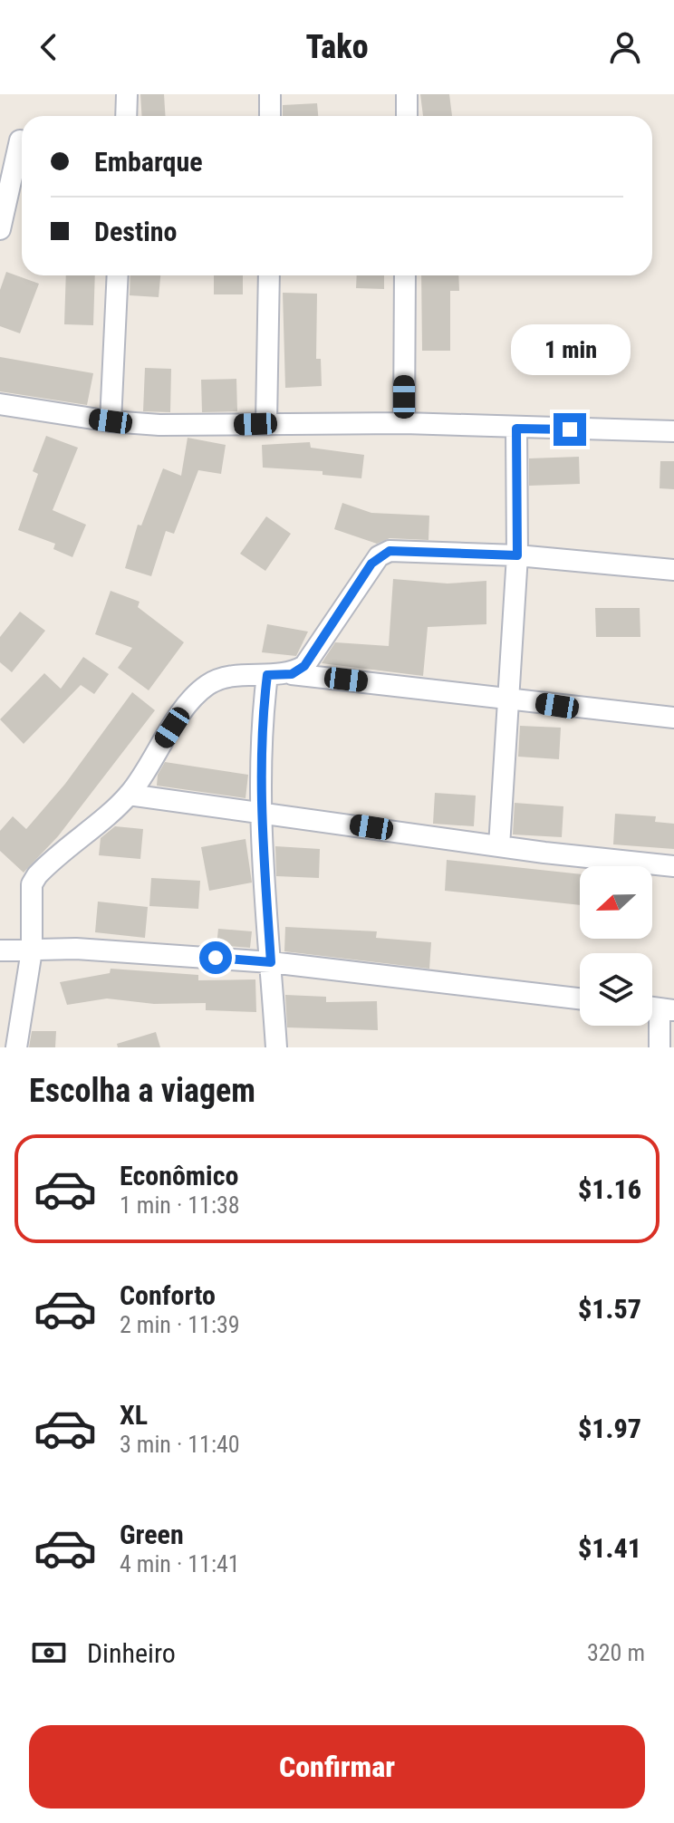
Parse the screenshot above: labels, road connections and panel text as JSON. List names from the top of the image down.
{
  "north": "left",
  "page": {
    "header": "Tako",
    "banner": ["Embarque", "Destino"],
    "bubble": "1 min",
    "heading": "Escolha a viagem",
    "list": [
      {
        "name": "Econômico",
        "note": "1 min · 11:38",
        "value": "$1.16"
      },
      {
        "name": "Conforto",
        "note": "2 min · 11:39",
        "value": "$1.57"
      },
      {
        "name": "XL",
        "note": "3 min · 11:40",
        "value": "$1.97"
      },
      {
        "name": "Green",
        "note": "4 min · 11:41",
        "value": "$1.41"
      }
    ],
    "pay": ["Dinheiro", "320 m"],
    "buttons": "Confirmar"
  }
}
